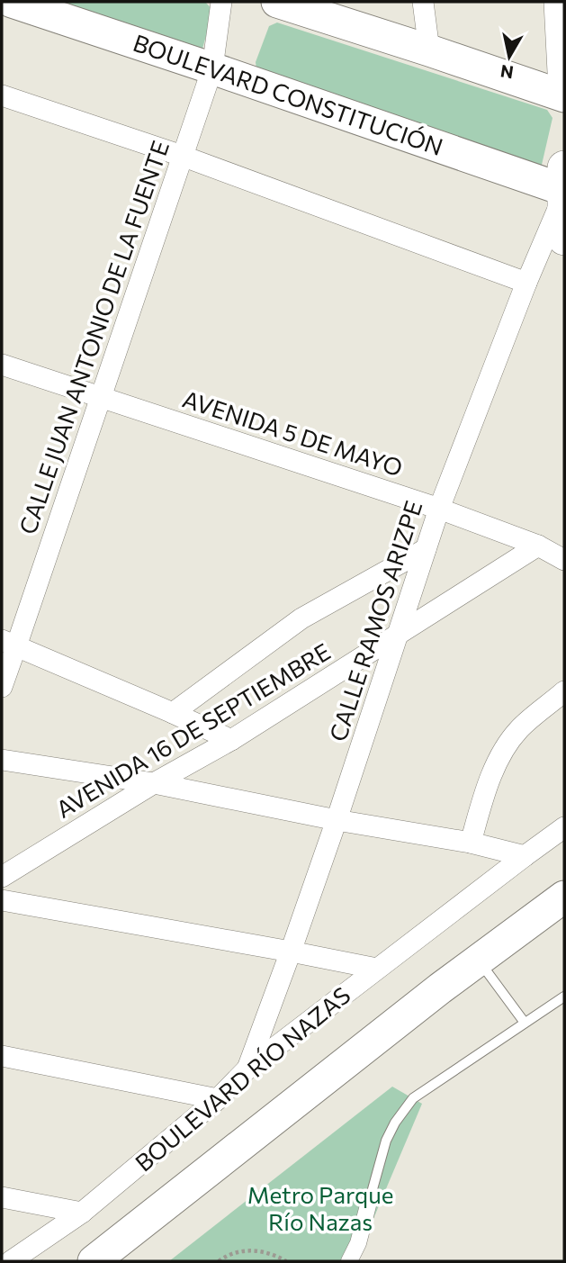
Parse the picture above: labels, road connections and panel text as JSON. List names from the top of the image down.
{
  "streets": {
    "main road": ["BOULEVARD CONSTITUCIÓN", "BOULEVARD RÍO NAZAS"],
    "street": [
      "CALLE JUAN ANTONIO DE LA FUENTE",
      "AVENIDA 5 DE MAYO",
      "CALLE RAMOS ARIZPE",
      "AVENIDA 16 DE SEPTIEMBRE"
    ]
  },
  "crossings": [
    ["BOULEVARD CONSTITUCIÓN", "CALLE JUAN ANTONIO DE LA FUENTE"],
    ["BOULEVARD CONSTITUCIÓN", "CALLE RAMOS ARIZPE"],
    ["CALLE JUAN ANTONIO DE LA FUENTE", "AVENIDA 5 DE MAYO"],
    ["AVENIDA 5 DE MAYO", "CALLE RAMOS ARIZPE"],
    ["AVENIDA 5 DE MAYO", "AVENIDA 16 DE SEPTIEMBRE"],
    ["CALLE RAMOS ARIZPE", "AVENIDA 16 DE SEPTIEMBRE"],
    ["CALLE RAMOS ARIZPE", "BOULEVARD RÍO NAZAS"]
  ],
  "parks": ["Metro Parque Río Nazas"],
  "north": "bottom"
}
